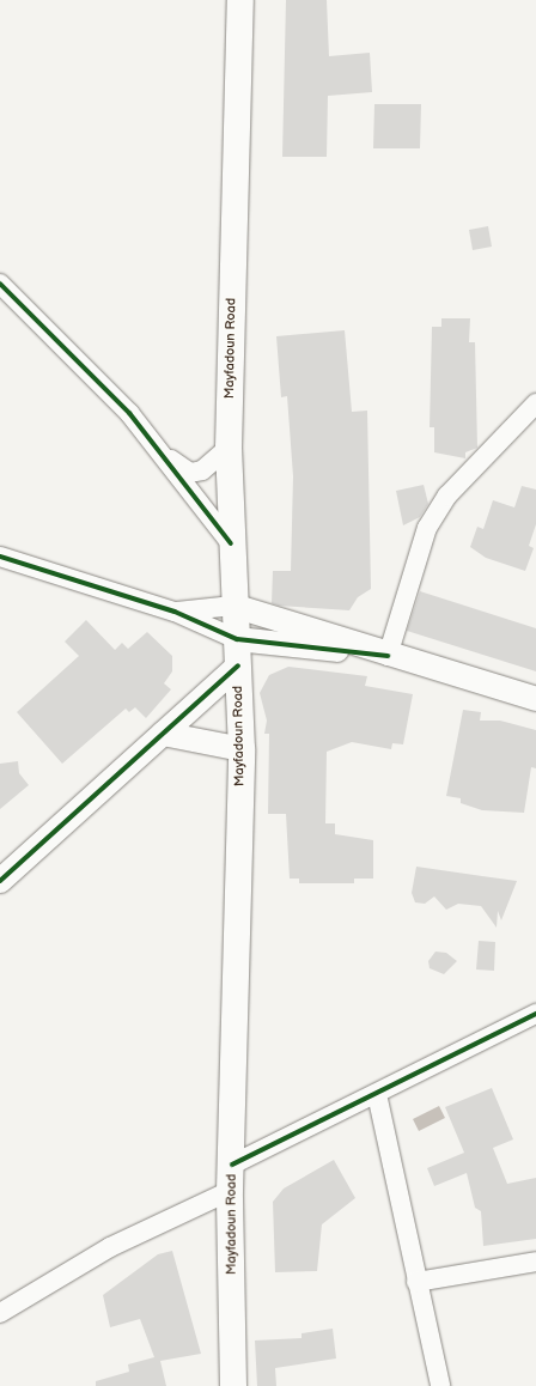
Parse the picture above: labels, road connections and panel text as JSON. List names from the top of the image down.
{
  "streets": {
    "main road": ["Mayfadoun Road"]
  }
}
